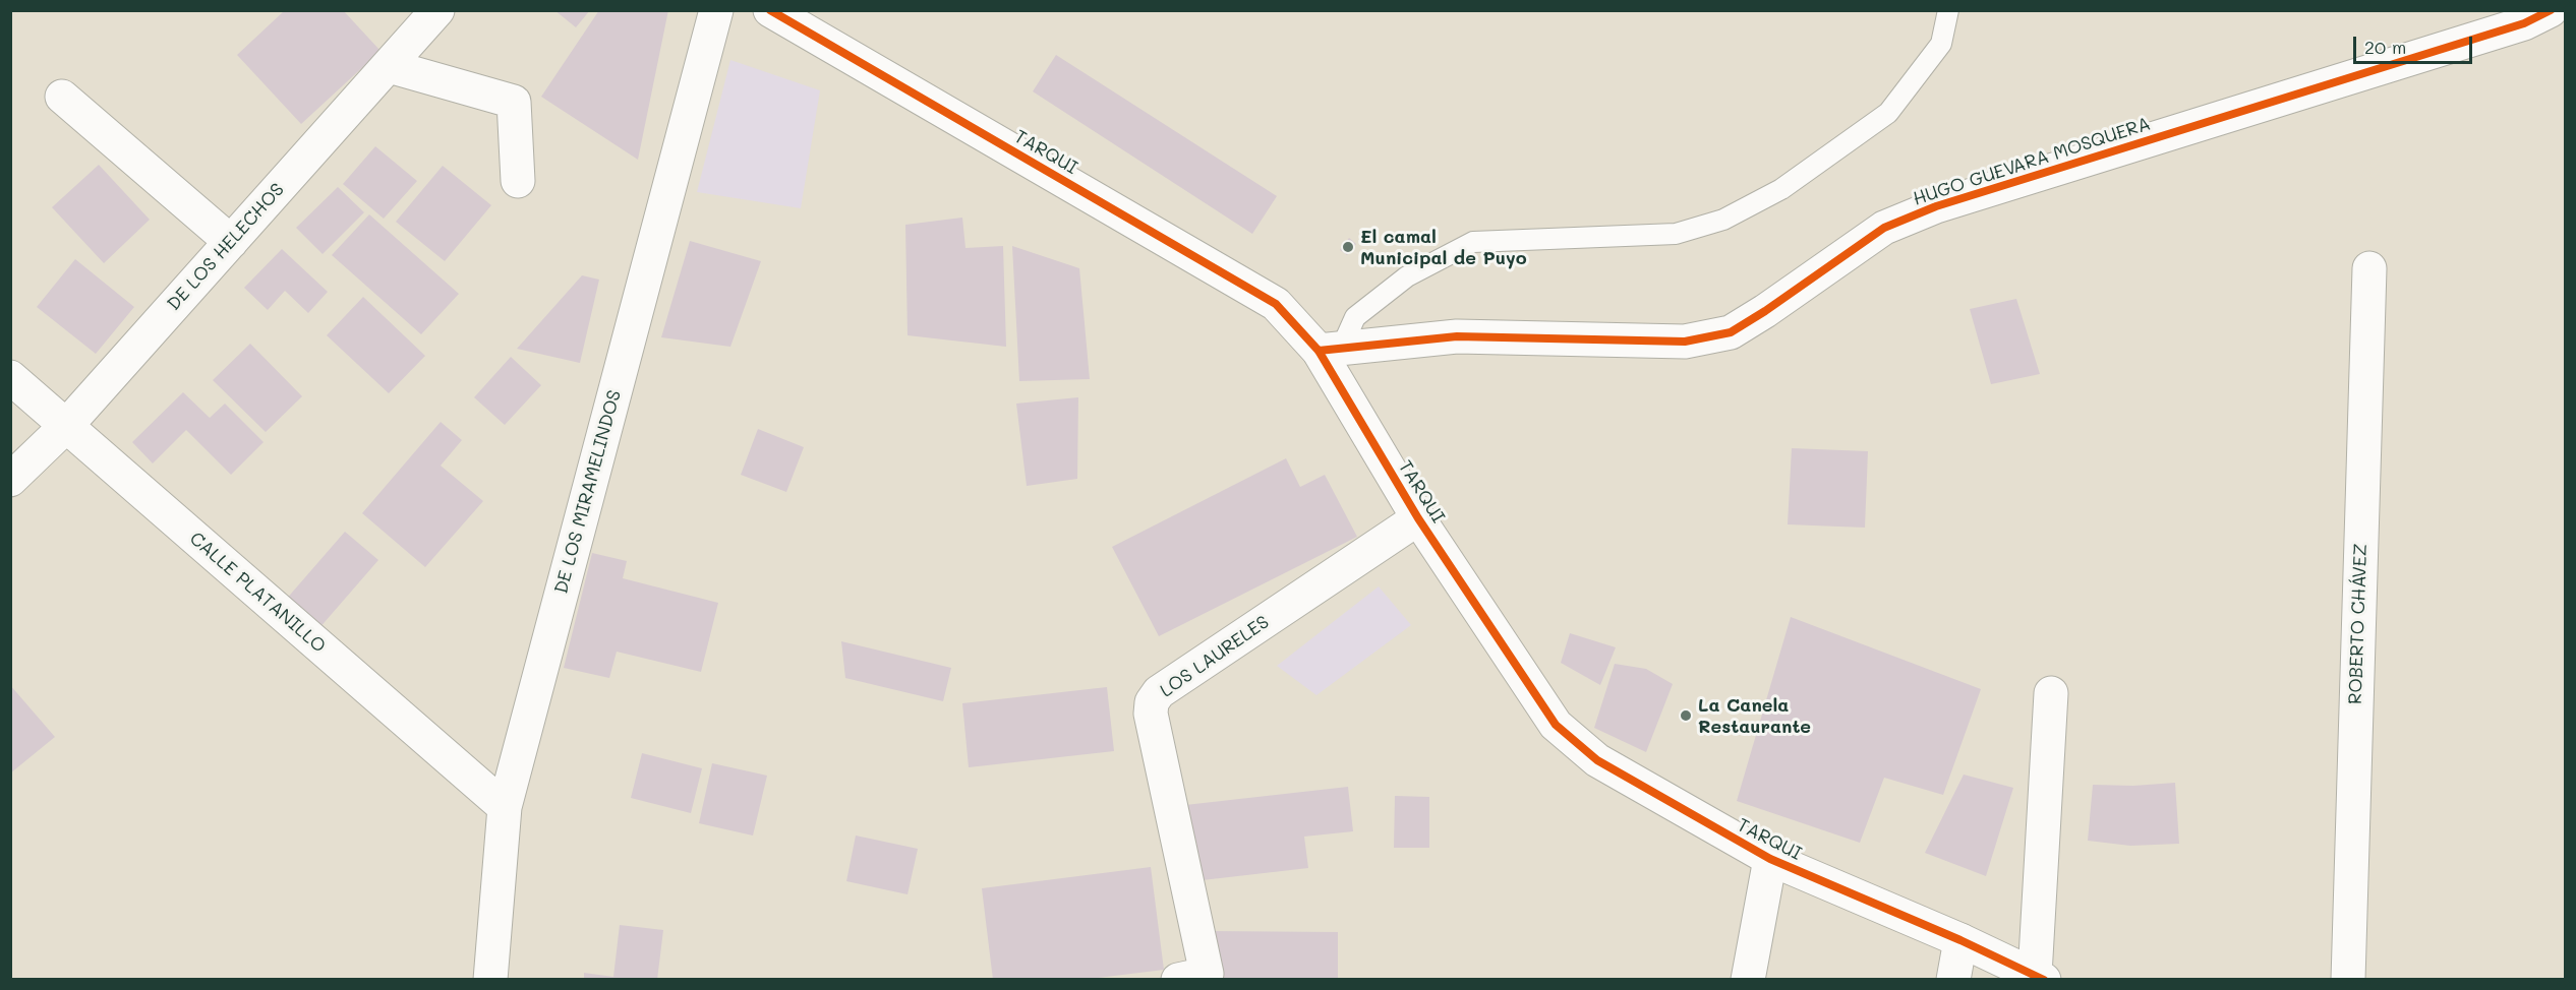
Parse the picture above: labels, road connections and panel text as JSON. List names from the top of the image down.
{
  "streets": {
    "street": [
      "TARQUI",
      "HUGO GUEVARA MOSQUERA",
      "DE LOS HELECHOS",
      "DE LOS MIRAMELINDOS",
      "CALLE PLATANILLO",
      "ROBERTO CHÁVEZ",
      "LOS LAURELES"
    ]
  },
  "crossings": [
    ["TARQUI", "HUGO GUEVARA MOSQUERA"],
    ["TARQUI", "LOS LAURELES"],
    ["DE LOS HELECHOS", "CALLE PLATANILLO"],
    ["DE LOS MIRAMELINDOS", "CALLE PLATANILLO"]
  ],
  "places": ["El camal Municipal de Puyo", "La Canela Restaurante"],
  "scale_bar": "20 m"
}
